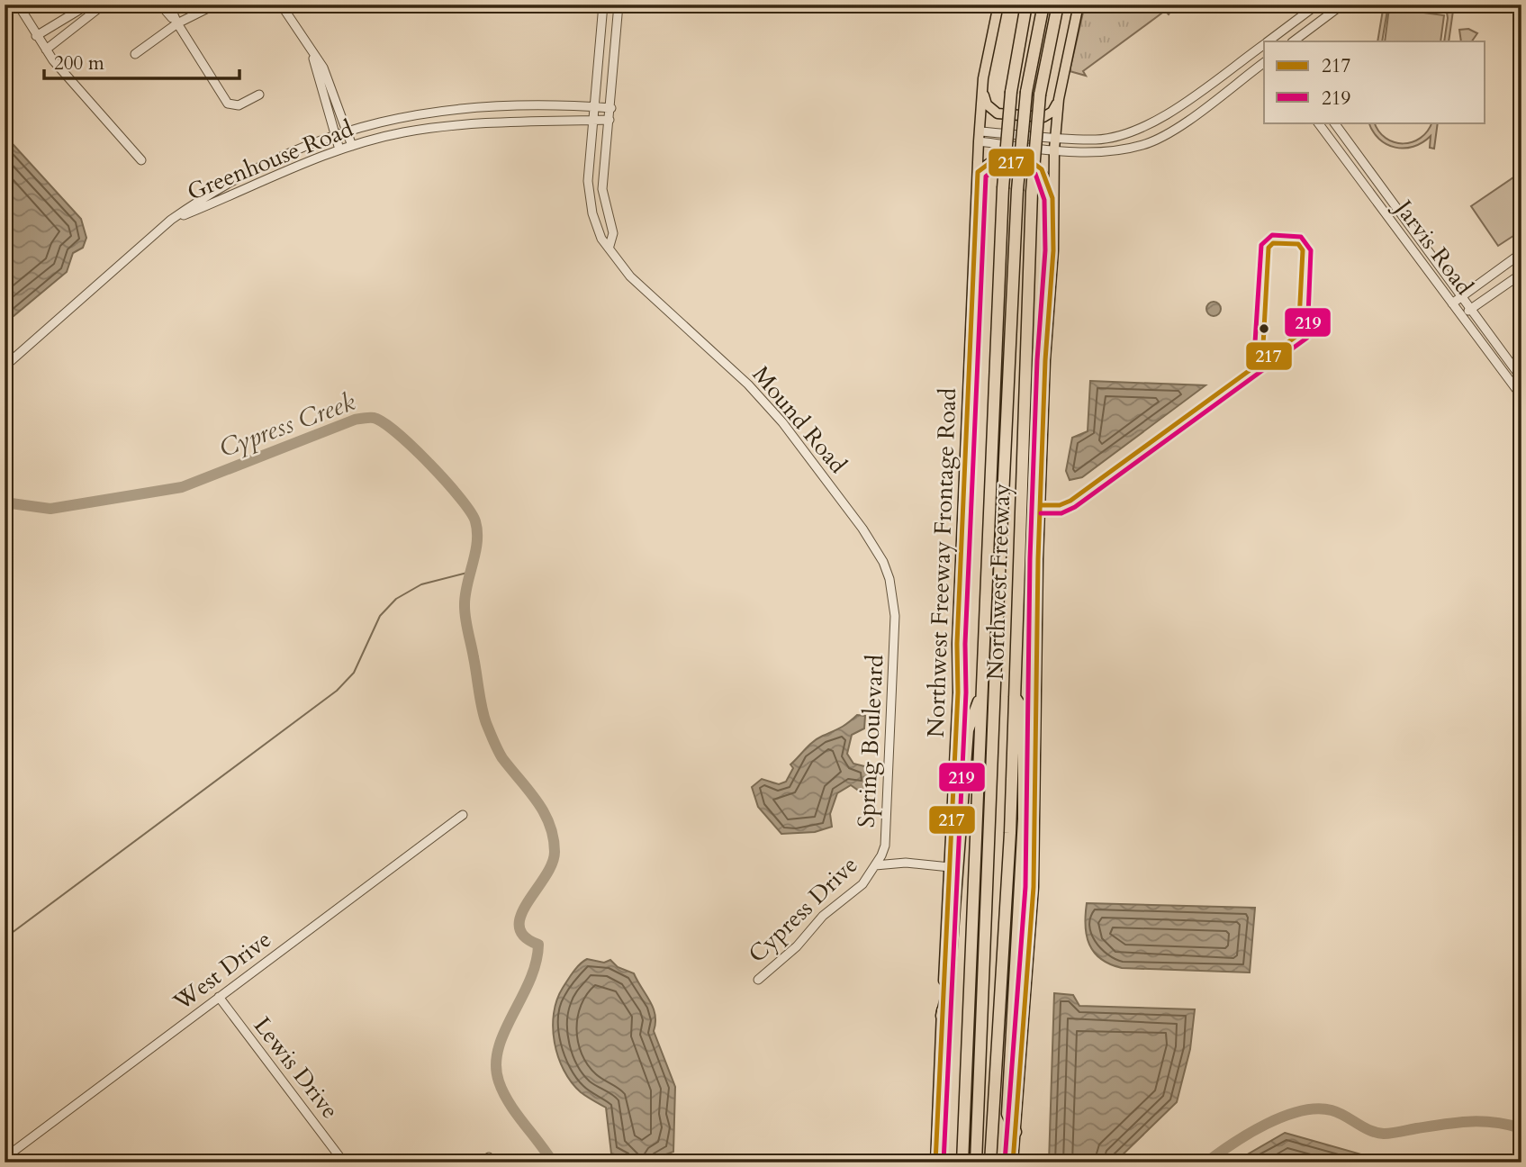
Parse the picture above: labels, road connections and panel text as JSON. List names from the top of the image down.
{
  "streets": {
    "highway": ["Northwest Freeway"],
    "main road": ["Northwest Freeway Frontage Road"],
    "street": [
      "Greenhouse Road",
      "Jarvis Road",
      "Mound Road",
      "Spring Boulevard",
      "Cypress Drive",
      "West Drive",
      "Lewis Drive"
    ]
  },
  "crossings": [
    ["Greenhouse Road", "Mound Road"],
    ["Mound Road", "Spring Boulevard"],
    ["Spring Boulevard", "Cypress Drive"],
    ["West Drive", "Lewis Drive"]
  ],
  "water": ["Cypress Creek"],
  "lines": ["transit line 217", "transit line 219"],
  "legend": ["217", "219"],
  "scale_bar": "200 m"
}
